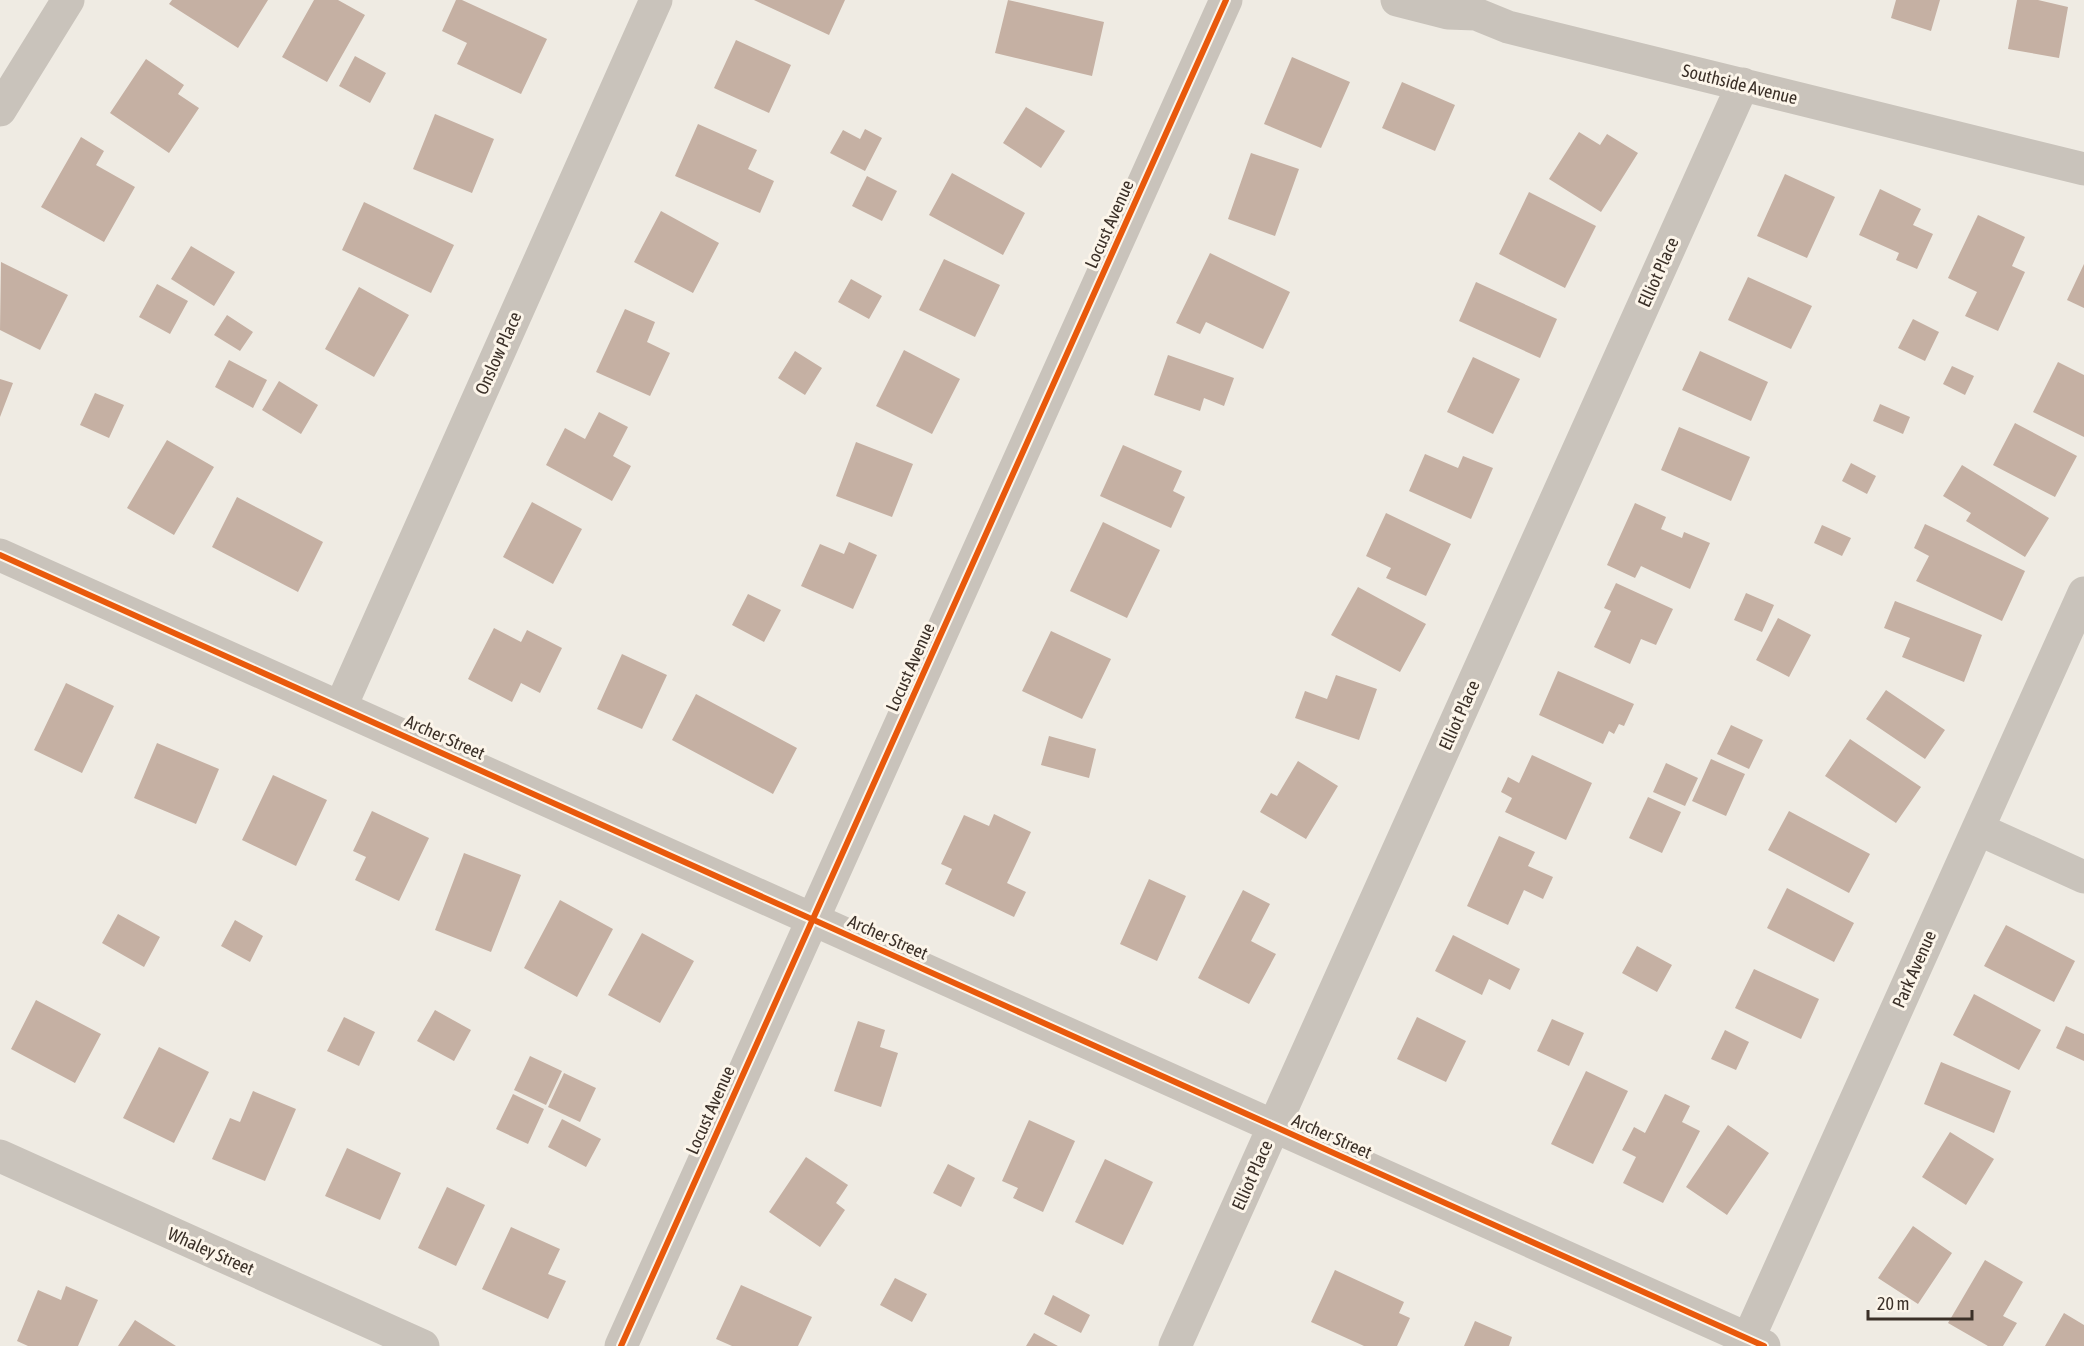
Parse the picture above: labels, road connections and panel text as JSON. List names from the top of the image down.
{
  "streets": {
    "street": [
      "Southside Avenue",
      "Locust Avenue",
      "Elliot Place",
      "Onslow Place",
      "Archer Street",
      "Park Avenue",
      "Whaley Street"
    ]
  },
  "crossings": [
    ["Southside Avenue", "Elliot Place"],
    ["Locust Avenue", "Archer Street"],
    ["Elliot Place", "Archer Street"],
    ["Onslow Place", "Archer Street"],
    ["Archer Street", "Park Avenue"]
  ],
  "scale_bar": "20 m"
}
